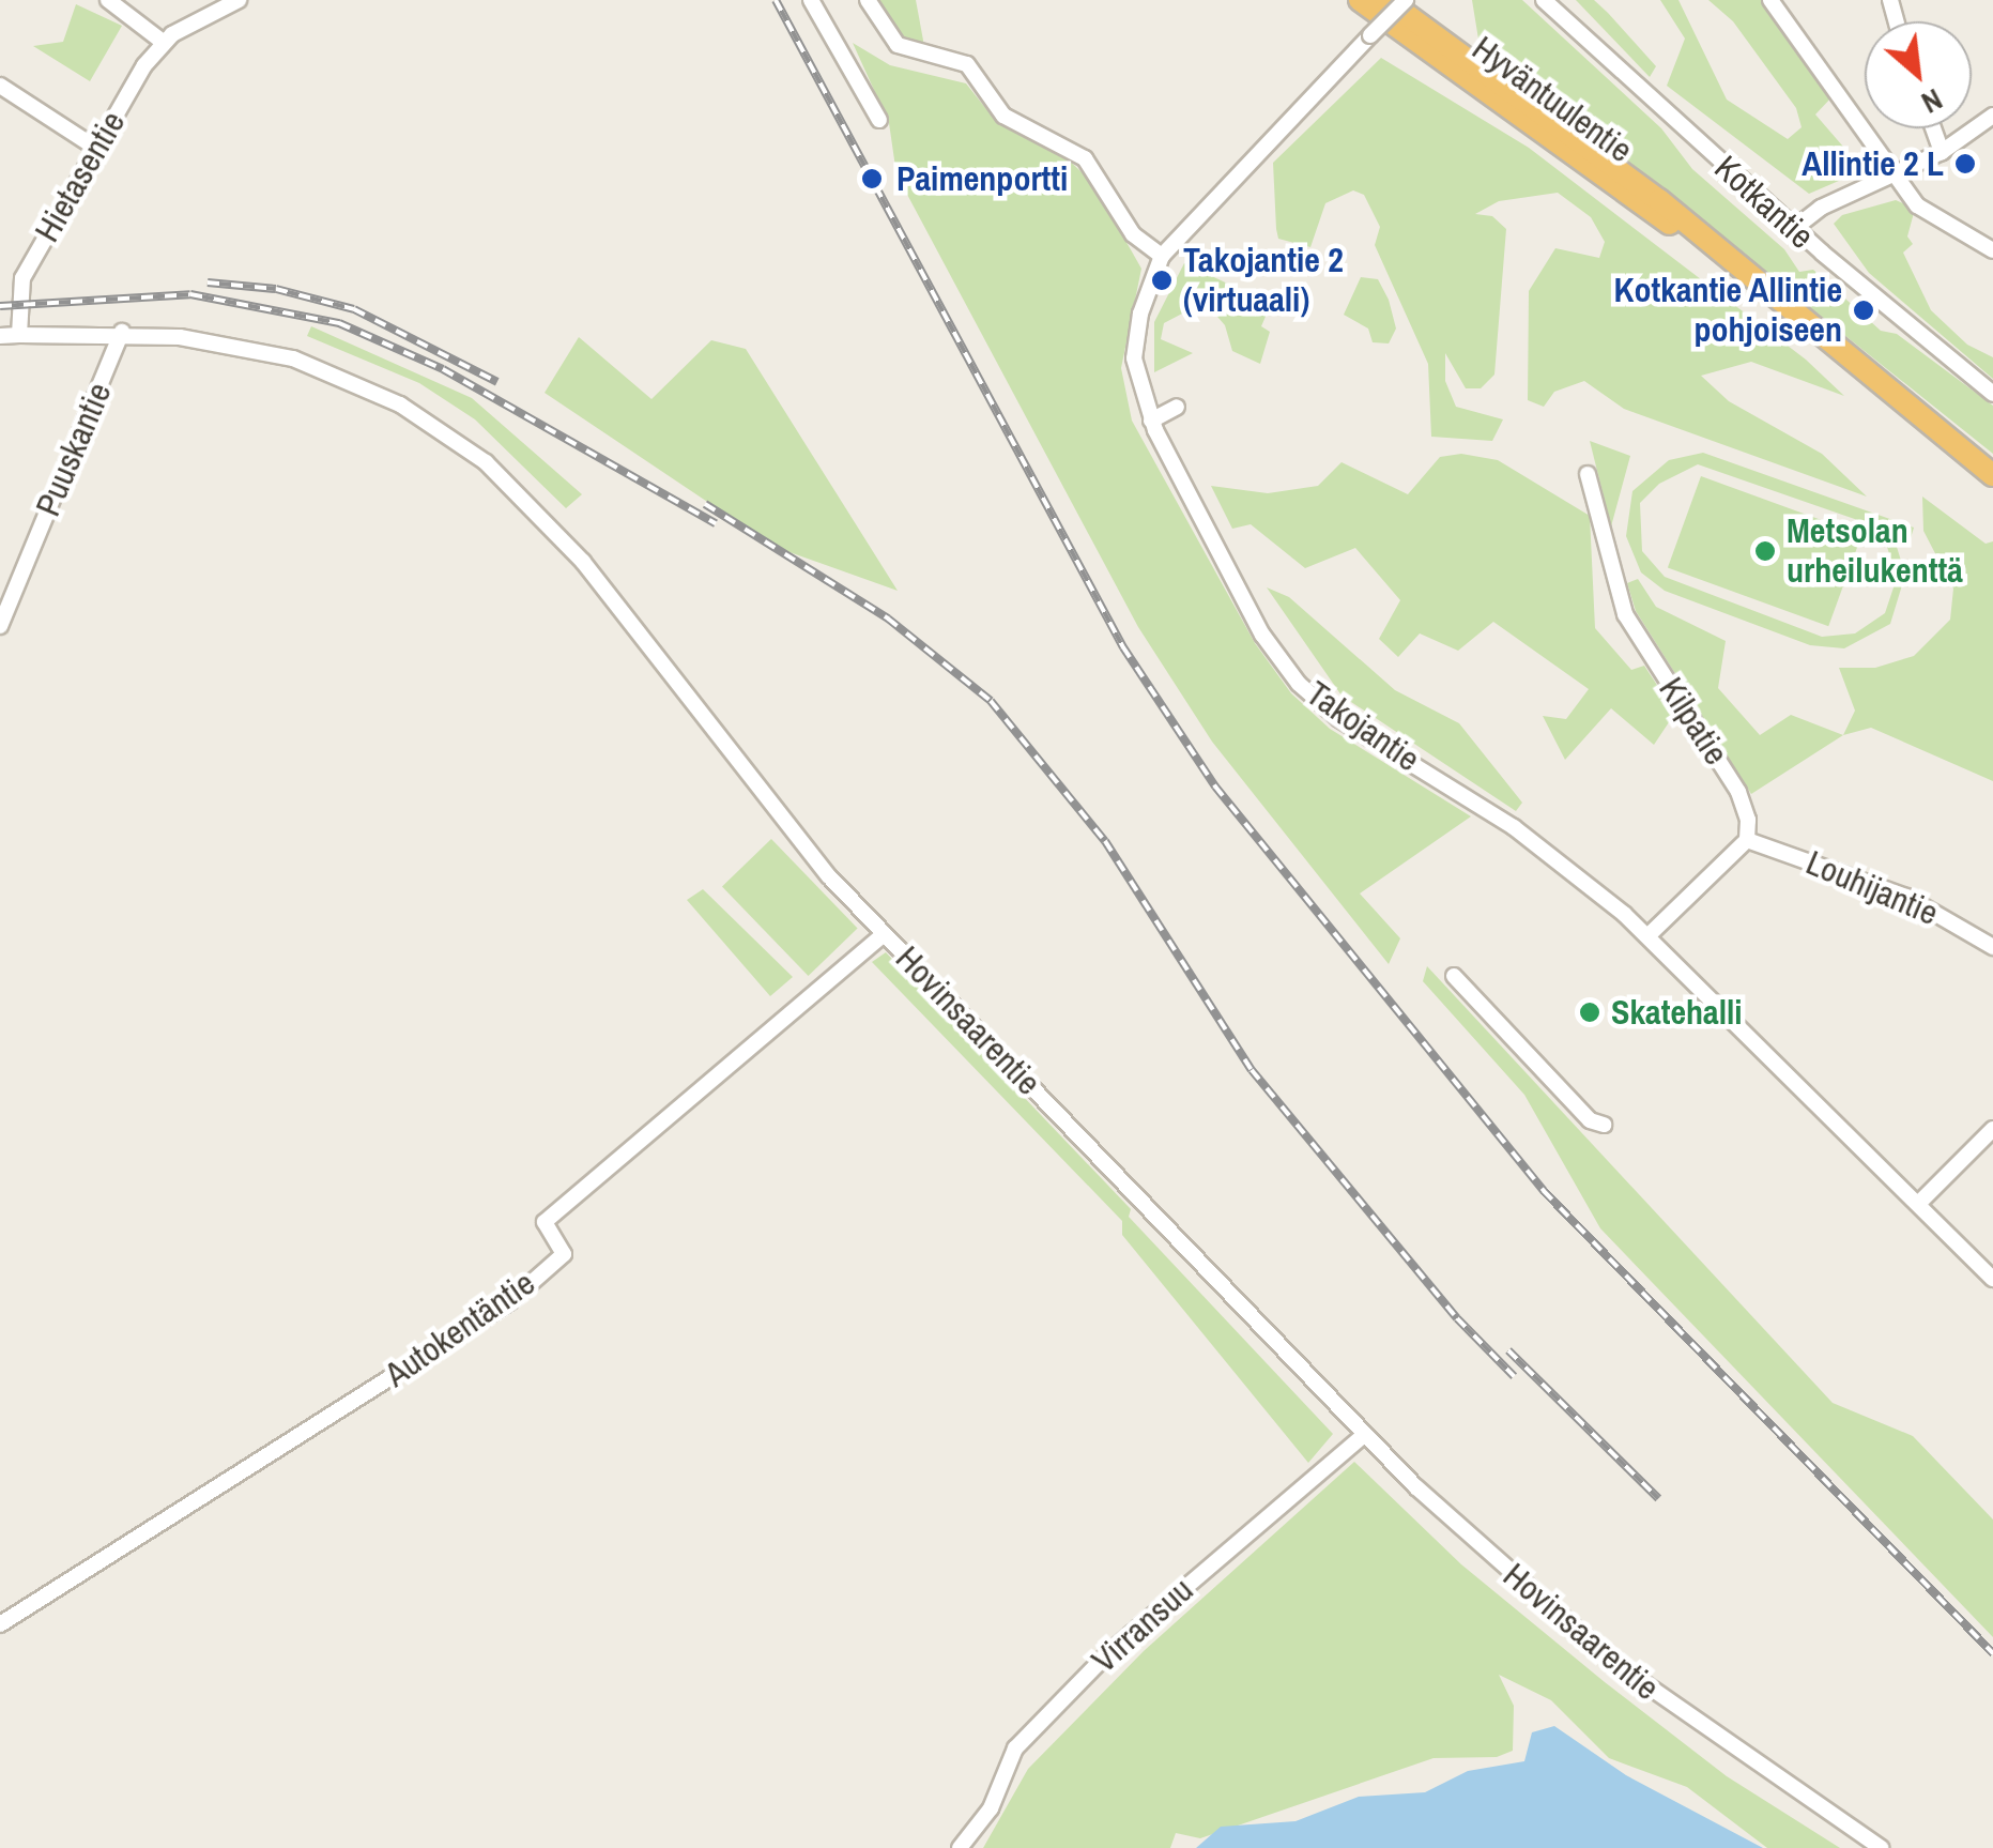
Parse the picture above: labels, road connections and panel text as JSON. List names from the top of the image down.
{
  "streets": {
    "highway": ["Hyväntuulentie"],
    "street": [
      "Hietasentie",
      "Kotkantie",
      "Puuskantie",
      "Kilpatie",
      "Takojantie",
      "Louhijantie",
      "Hovinsaarentie",
      "Autokentäntie",
      "Virransuu"
    ]
  },
  "crossings": [
    ["Hietasentie", "Hovinsaarentie"],
    ["Puuskantie", "Hovinsaarentie"],
    ["Kilpatie", "Louhijantie"],
    ["Hovinsaarentie", "Autokentäntie"],
    ["Hovinsaarentie", "Virransuu"]
  ],
  "places": [
    "Allintie 2 L",
    "Paimenportti",
    "Takojantie 2 (virtuaali)",
    "Kotkantie Allintie pohjoiseen",
    "Metsolan urheilukenttä",
    "Skatehalli"
  ],
  "north": "bottom right"
}
